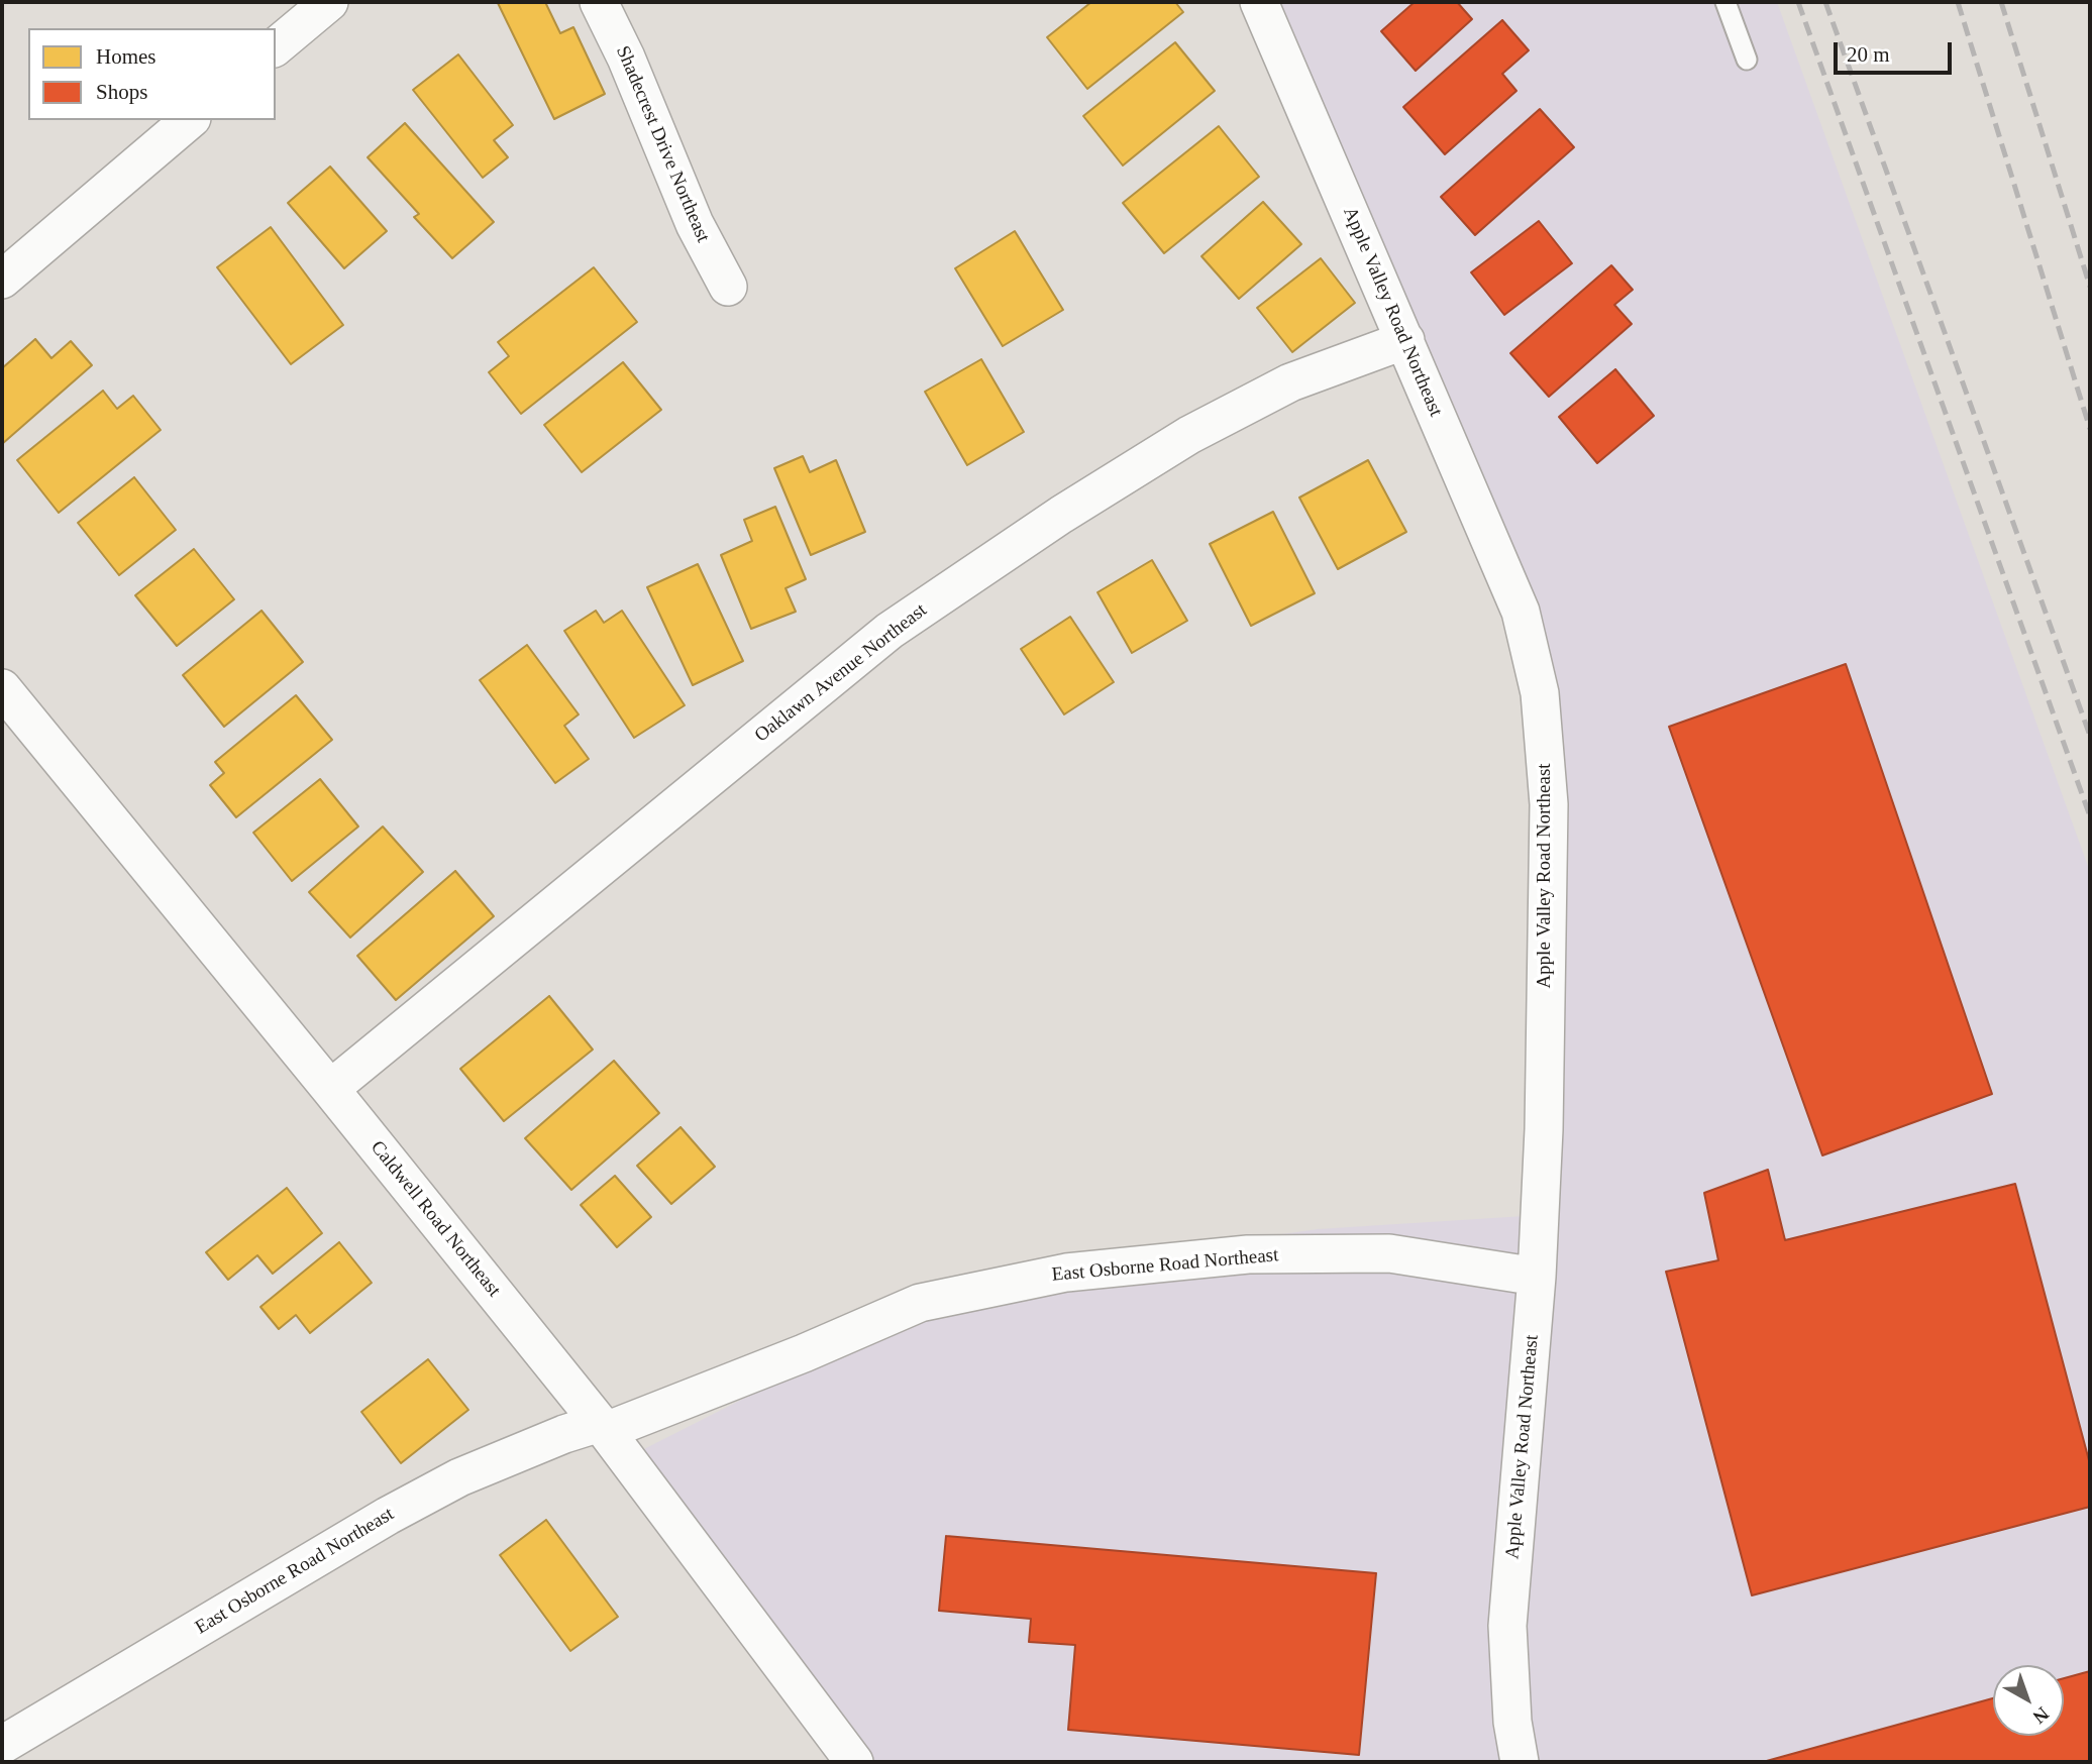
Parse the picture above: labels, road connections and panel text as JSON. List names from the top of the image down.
{
  "streets": {
    "street": [
      "Shadecrest Drive Northeast",
      "Apple Valley Road Northeast",
      "Oaklawn Avenue Northeast",
      "Caldwell Road Northeast",
      "East Osborne Road Northeast"
    ]
  },
  "crossings": [
    ["Apple Valley Road Northeast", "Oaklawn Avenue Northeast"],
    ["Apple Valley Road Northeast", "East Osborne Road Northeast"],
    ["Oaklawn Avenue Northeast", "Caldwell Road Northeast"],
    ["Caldwell Road Northeast", "East Osborne Road Northeast"]
  ],
  "legend": ["Homes", "Shops"],
  "scale_bar": "20 m",
  "north": "bottom right"
}
